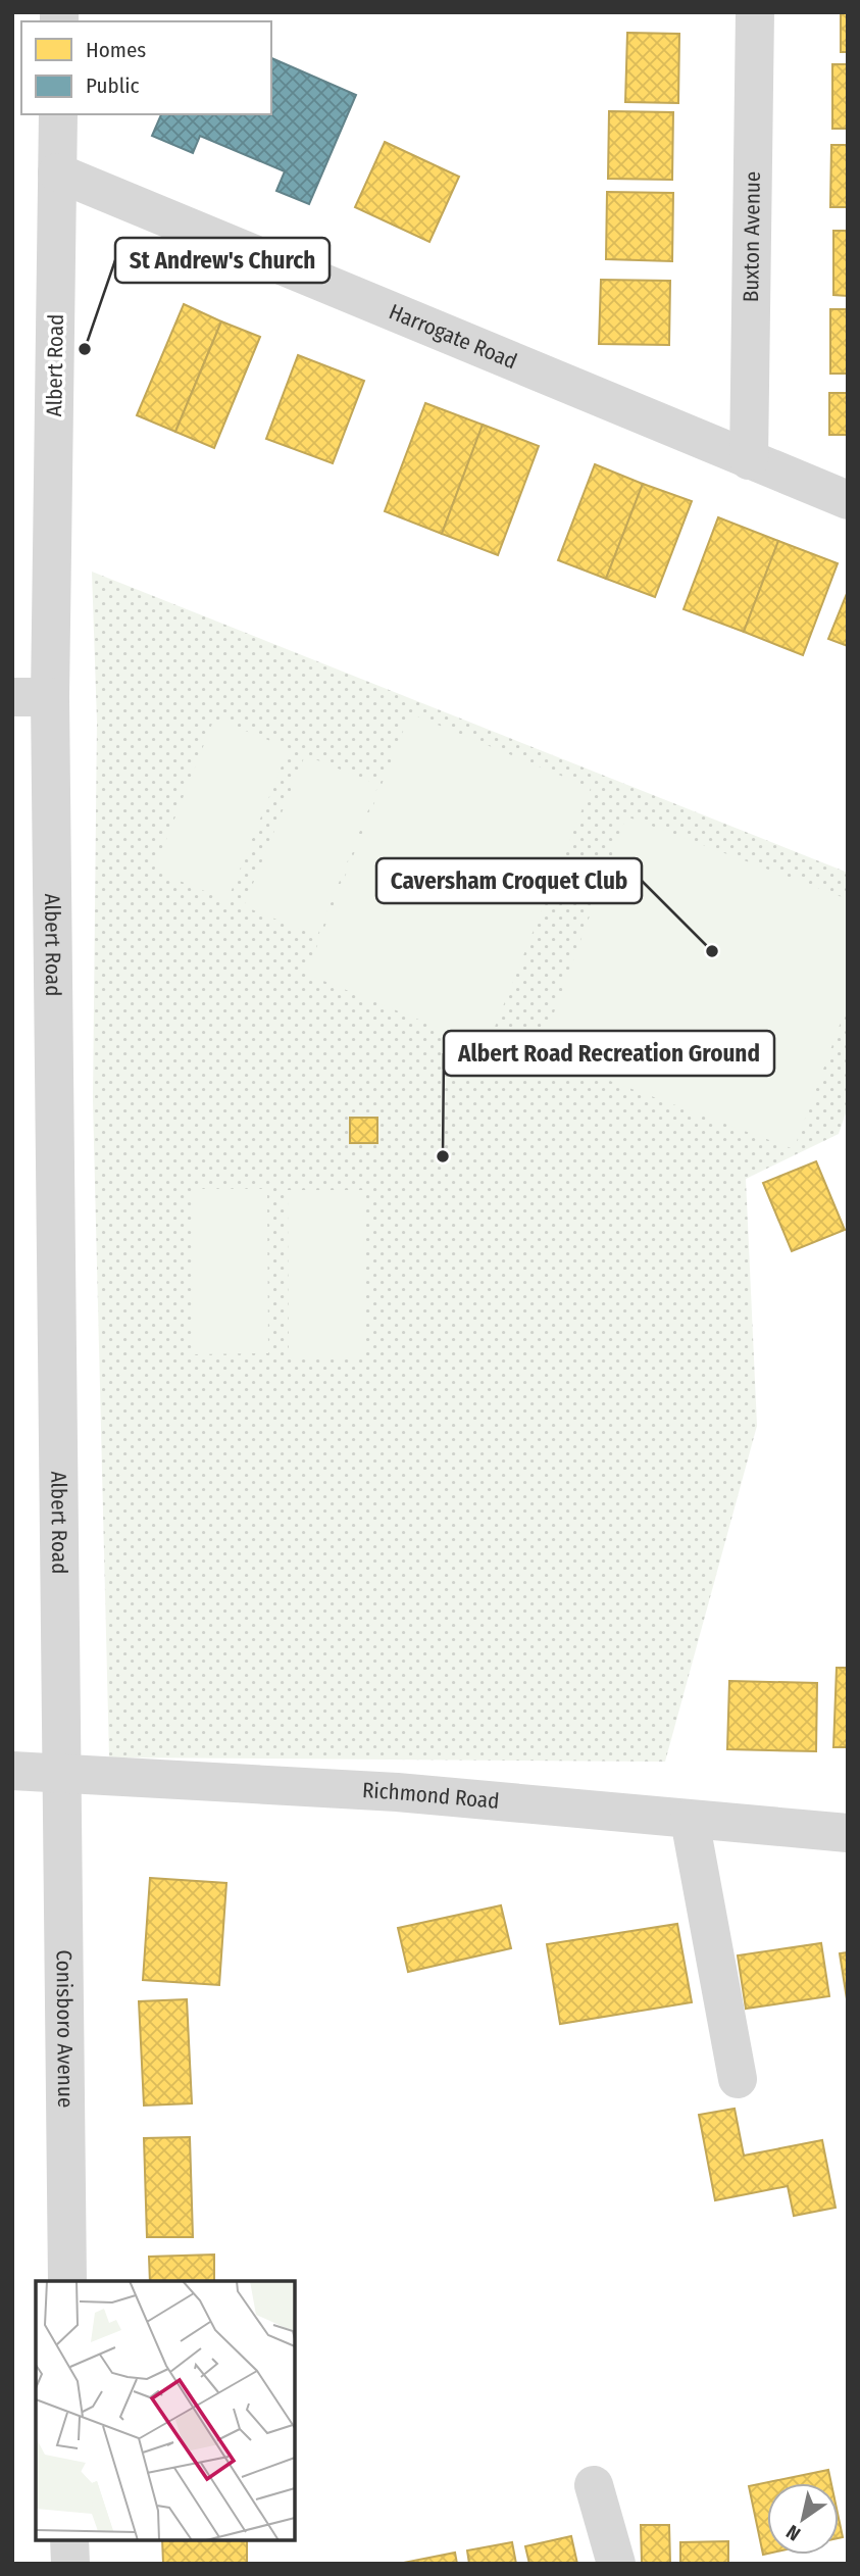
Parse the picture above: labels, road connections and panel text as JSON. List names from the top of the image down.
{
  "streets": {
    "street": [
      "Buxton Avenue",
      "Harrogate Road",
      "Albert Road",
      "Richmond Road",
      "Conisboro Avenue"
    ]
  },
  "crossings": [
    ["Buxton Avenue", "Harrogate Road"],
    ["Harrogate Road", "Albert Road"],
    ["Albert Road", "Richmond Road"],
    ["Albert Road", "Conisboro Avenue"],
    ["Richmond Road", "Conisboro Avenue"]
  ],
  "places": ["St Andrew's Church", "Caversham Croquet Club", "Albert Road Recreation Ground"],
  "legend": ["Homes", "Public"],
  "north": "bottom left"
}
